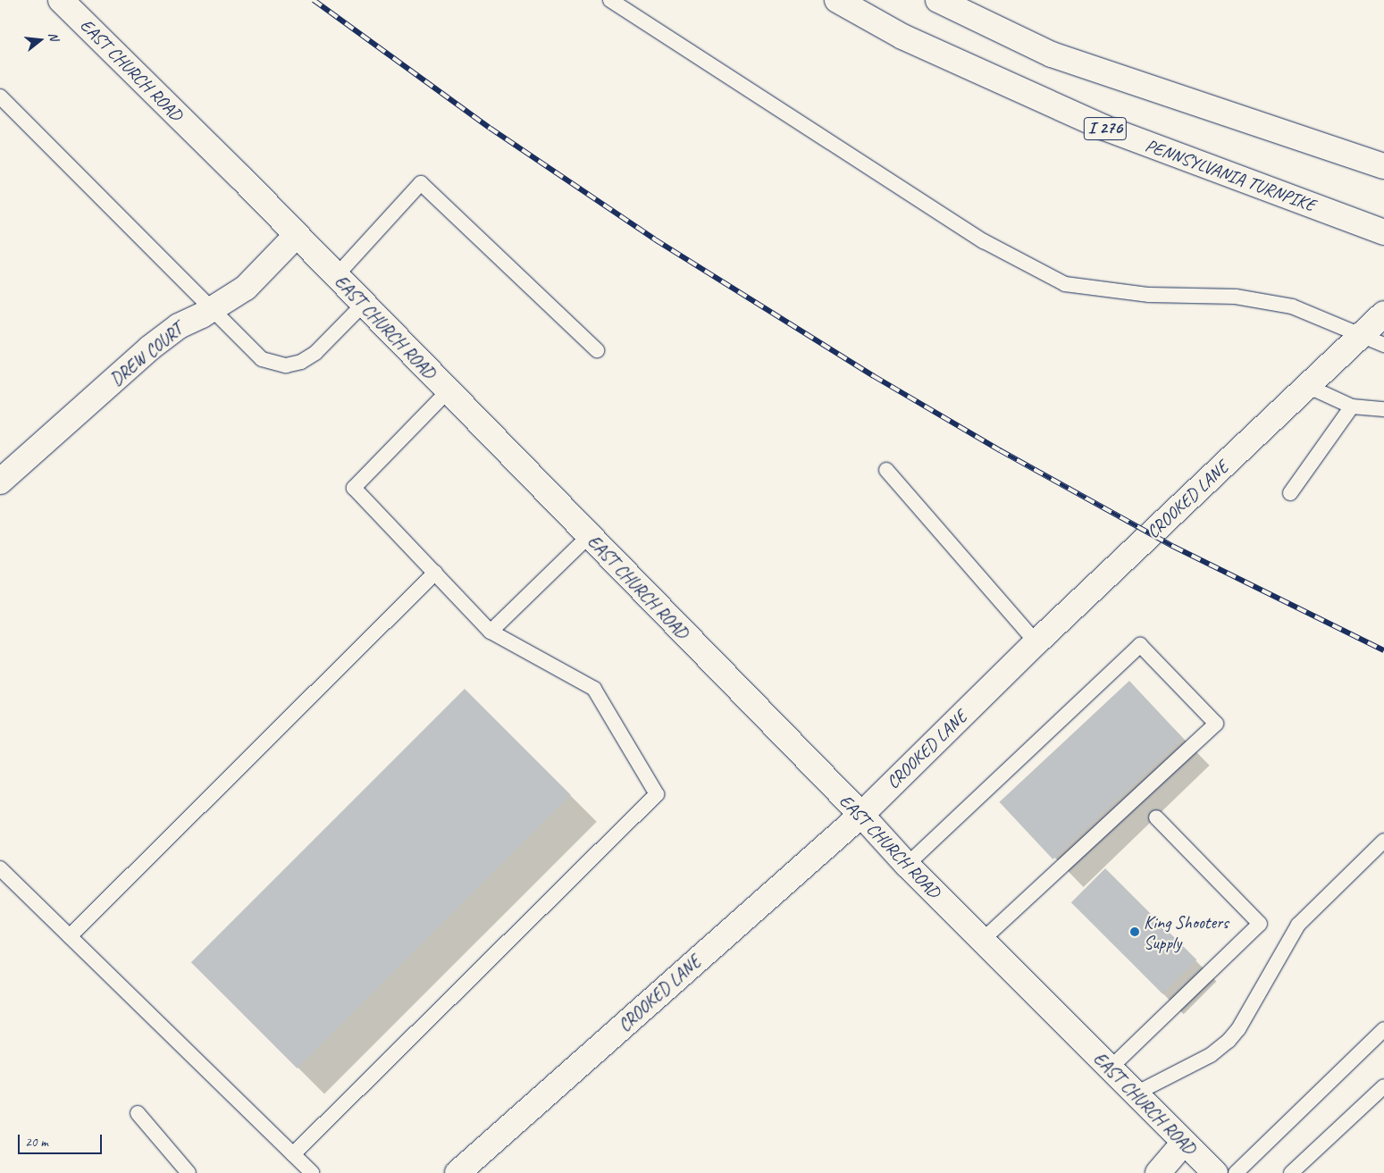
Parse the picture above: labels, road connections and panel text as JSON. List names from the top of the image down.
{
  "streets": {
    "main road": [
      "EAST CHURCH ROAD",
      "I 276",
      "PENNSYLVANIA TURNPIKE",
      "DREW COURT",
      "CROOKED LANE"
    ]
  },
  "crossings": [
    ["EAST CHURCH ROAD", "DREW COURT"],
    ["EAST CHURCH ROAD", "CROOKED LANE"]
  ],
  "places": ["King Shooters Supply"],
  "scale_bar": "20 m",
  "north": "right"
}
